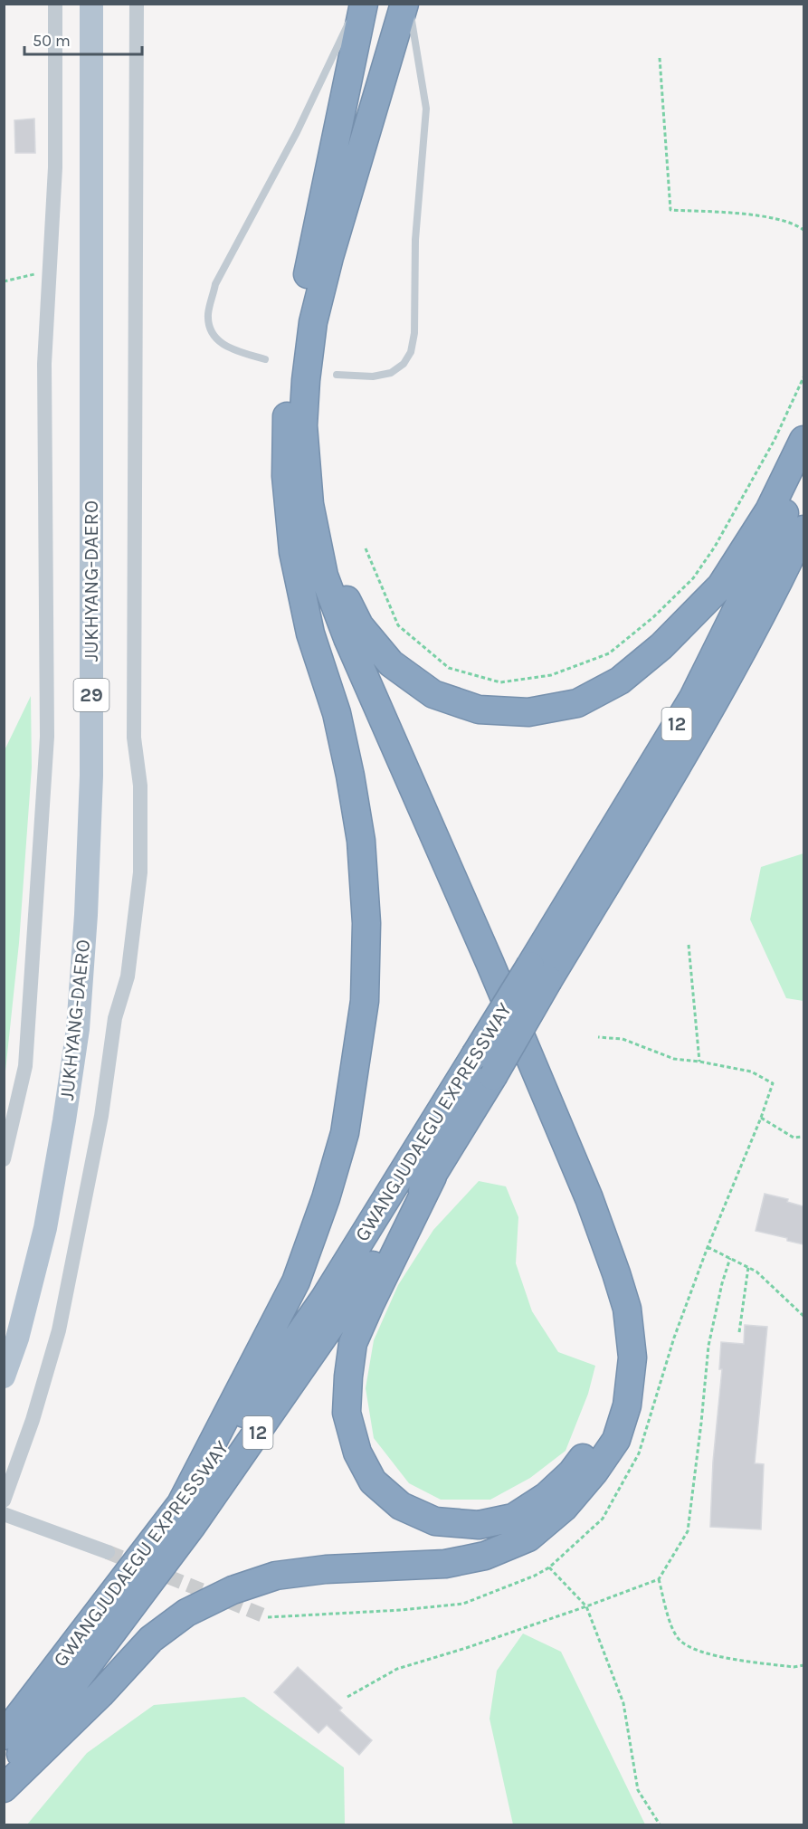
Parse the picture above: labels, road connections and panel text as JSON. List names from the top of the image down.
{
  "streets": {
    "highway": ["12", "GWANGJUDAEGU EXPRESSWAY"],
    "main road": ["JUKHYANG-DAERO", "29"]
  },
  "scale_bar": "50 m"
}
